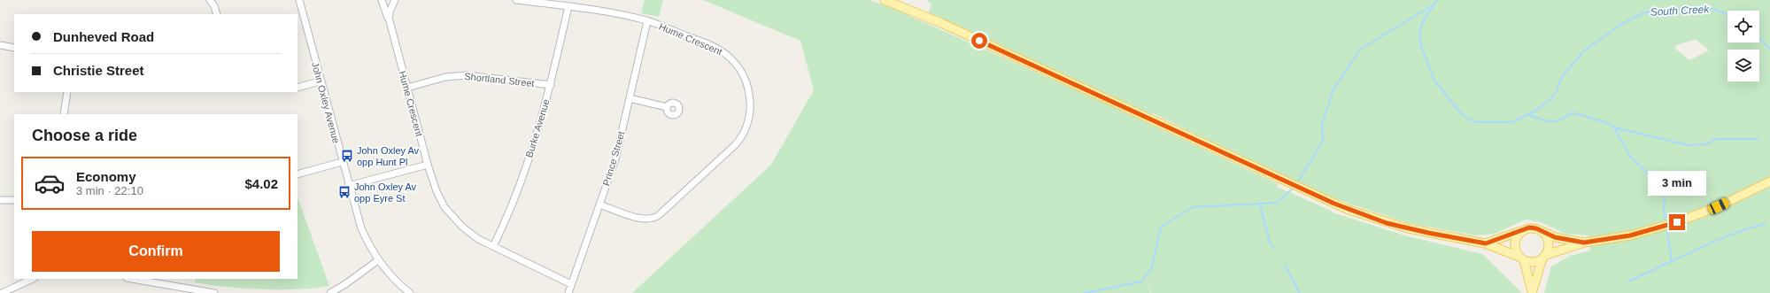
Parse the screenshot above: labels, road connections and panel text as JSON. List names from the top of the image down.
{
  "streets": {
    "street": [
      "Hume Crescent",
      "Shortland Street",
      "John Oxley Avenue",
      "Burke Avenue",
      "Prince Street"
    ]
  },
  "crossings": [
    ["Hume Crescent", "Shortland Street"],
    ["Hume Crescent", "Burke Avenue"],
    ["Hume Crescent", "Prince Street"],
    ["Shortland Street", "Burke Avenue"]
  ],
  "water": ["South Creek"],
  "places": {
    "bus stop": ["John Oxley Av opp Hunt Pl", "John Oxley Av opp Eyre St"]
  },
  "page": {
    "banner": ["Dunheved Road", "Christie Street"],
    "heading": "Choose a ride",
    "list": [
      {
        "name": "Economy",
        "note": "3 min · 22:10",
        "value": "$4.02"
      }
    ],
    "bubble": "3 min",
    "buttons": "Confirm"
  }
}
